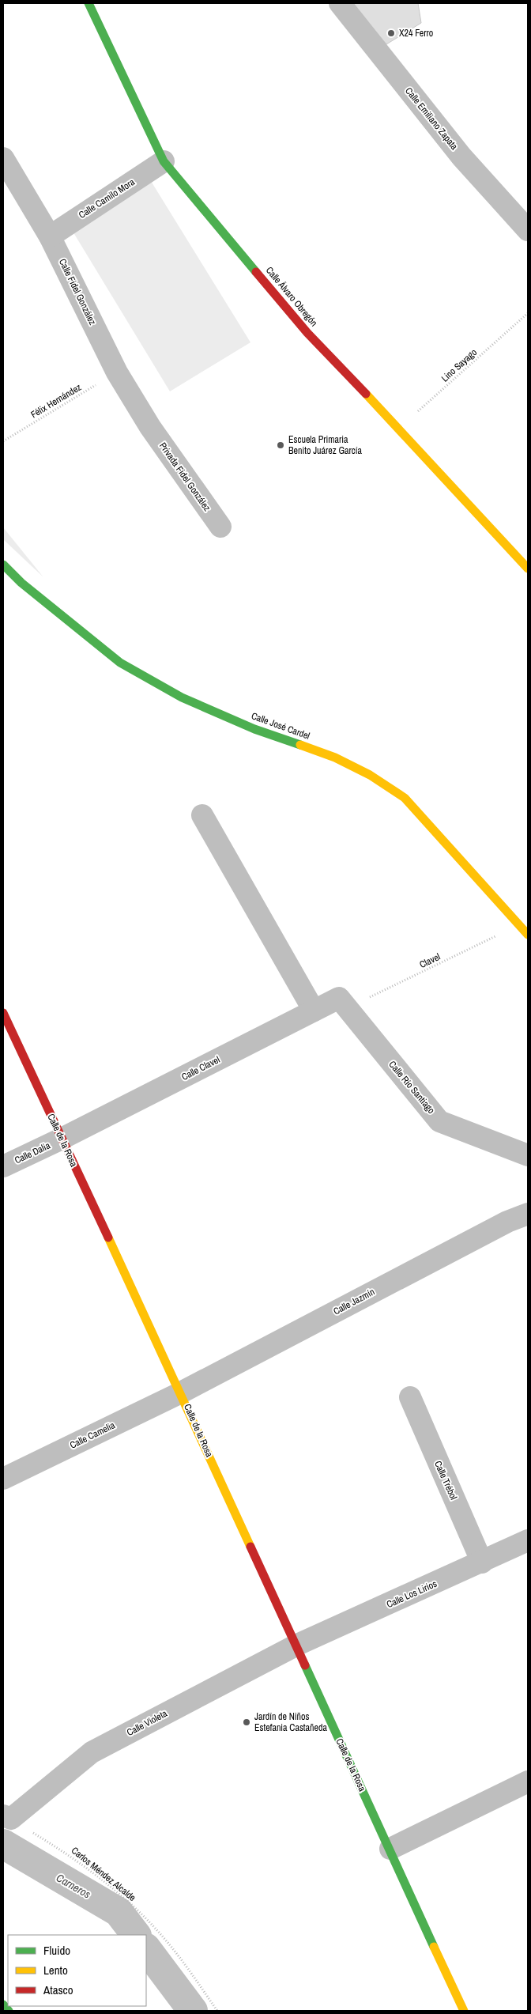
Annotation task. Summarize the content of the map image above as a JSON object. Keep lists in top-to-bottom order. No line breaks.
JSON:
{"streets":{"street":["Calle Emiliano Zapata","Calle Camilo Mora","Calle Fidel González","Calle Álvaro Obregón","Privada Fidel González","Calle José Cardel","Calle Clavel","Calle Río Santiago","Calle de la Rosa","Calle Dalia","Calle Jazmín","Calle Camelia","Calle Trébol","Calle Los Lirios","Calle Violeta"],"path":["Lino Sayago","Félix Hernández","Clavel","Carlos Méndez Alcalde"]},"crossings":[["Calle Camilo Mora","Calle Fidel González"],["Calle Camilo Mora","Calle Álvaro Obregón"],["Calle Fidel González","Félix Hernández"],["Calle Fidel González","Privada Fidel González"],["Calle Álvaro Obregón","Lino Sayago"],["Calle José Cardel","Clavel"],["Clavel","Calle Clavel"],["Clavel","Calle Río Santiago"],["Calle Clavel","Calle Río Santiago"],["Calle Clavel","Calle de la Rosa"],["Calle Clavel","Calle Dalia"],["Calle de la Rosa","Calle Dalia"],["Calle de la Rosa","Calle Jazmín"],["Calle de la Rosa","Calle Camelia"],["Calle de la Rosa","Calle Los Lirios"],["Calle de la Rosa","Calle Violeta"],["Calle Jazmín","Calle Camelia"],["Calle Trébol","Calle Los Lirios"],["Calle Los Lirios","Calle Violeta"],["Calle Violeta","Carlos Méndez Alcalde"]],"water":["Carneros"],"places":["X24 Ferro","Escuela Primaria Benito Juárez García","Jardín de Niños Estefania Castañeda"],"legend":["Fluido","Lento","Atasco"]}
